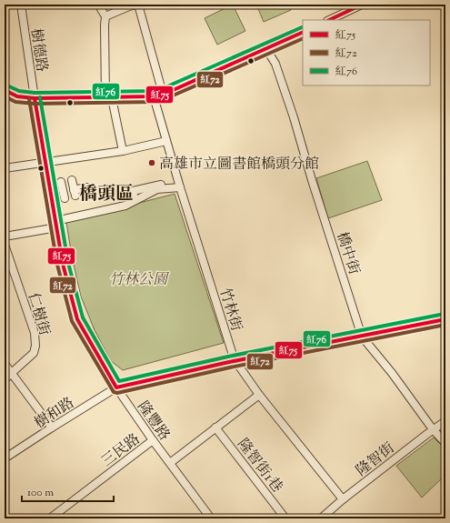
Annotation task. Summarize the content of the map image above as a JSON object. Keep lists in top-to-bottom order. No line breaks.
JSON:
{"streets":{"street":["樹德路","橋中街","竹林街","仁樹街","樹和路","隆豐路","三民路","隆智街","隆智街1巷"]},"crossings":[["樹德路","隆豐路"],["橋中街","樹和路"],["橋中街","隆智街"],["竹林街","樹和路"],["竹林街","隆智街"],["樹和路","隆豐路"],["隆豐路","三民路"]],"districts":["橋頭區"],"parks":["竹林公園"],"places":["高雄市立圖書館橋頭分館"],"lines":["transit line 紅75","transit line 紅76","transit line 紅72"],"legend":["紅75","紅72","紅76"],"scale_bar":"100 m"}
